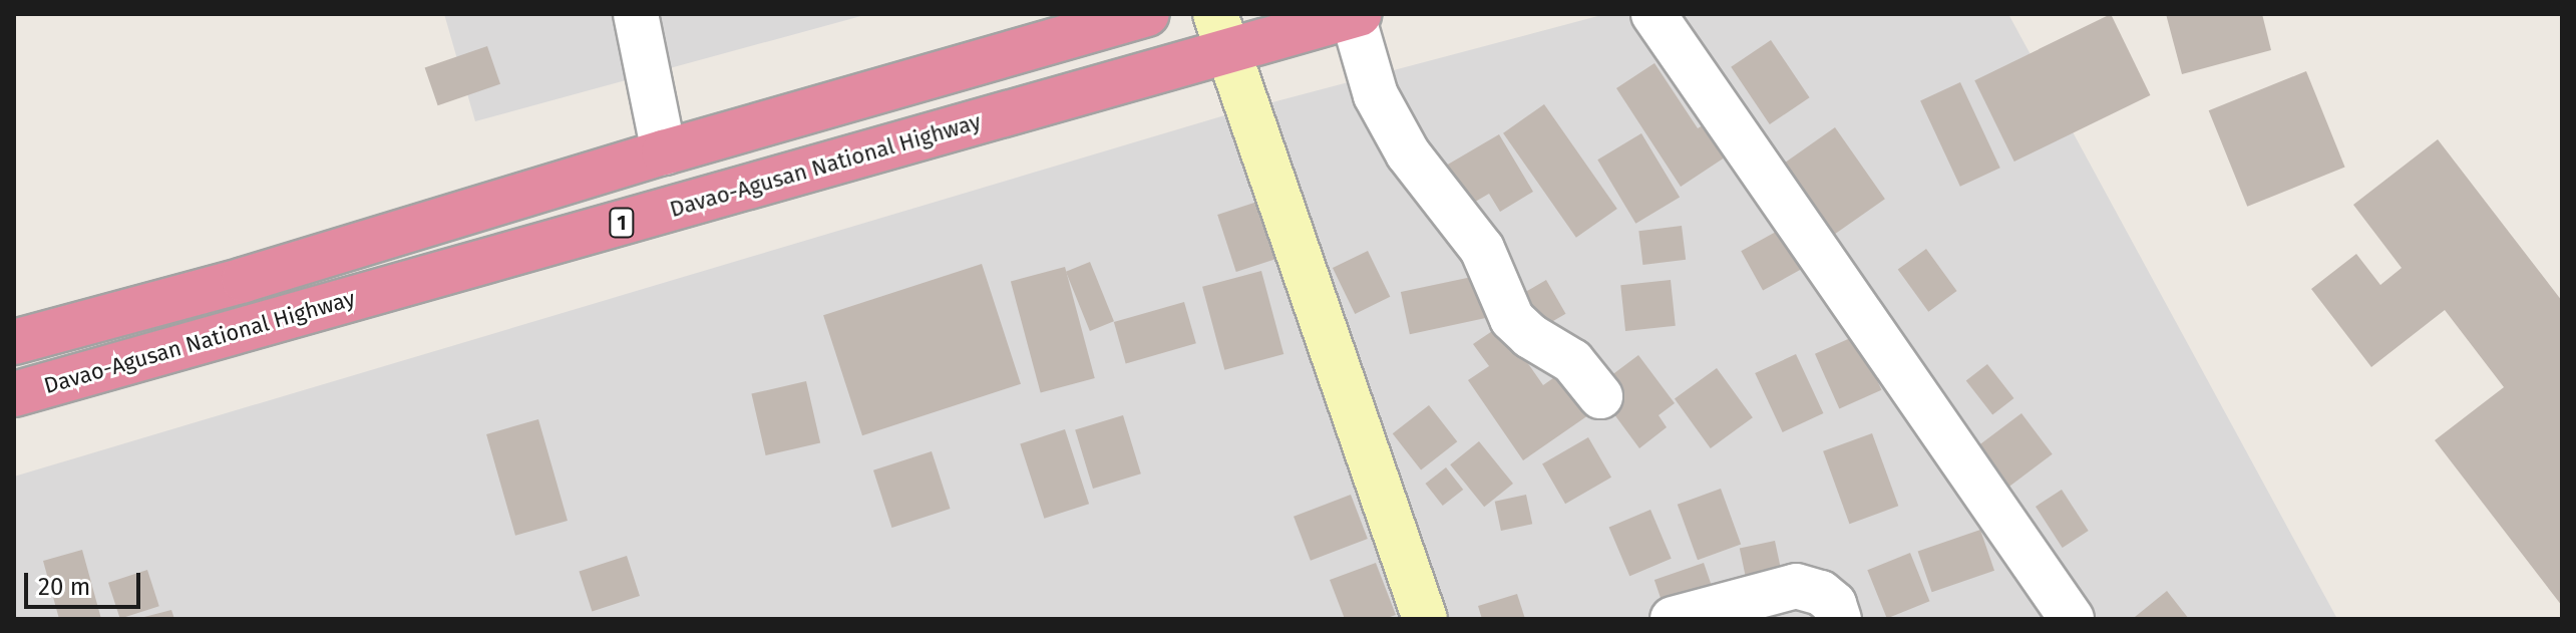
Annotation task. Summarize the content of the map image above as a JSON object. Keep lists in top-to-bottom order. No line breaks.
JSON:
{"streets":{"highway":["Davao-Agusan National Highway","1"]},"scale_bar":"20 m"}
